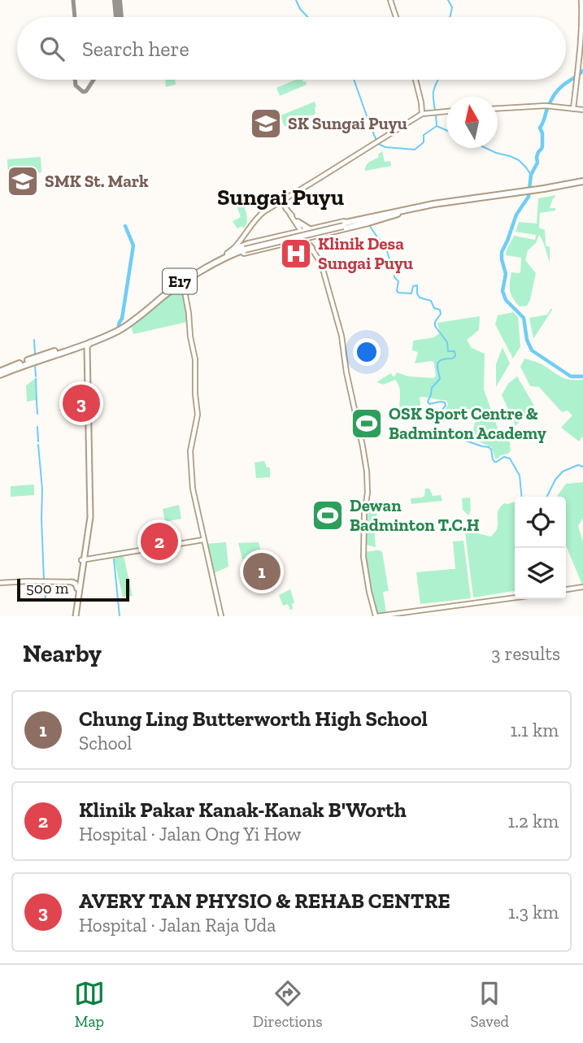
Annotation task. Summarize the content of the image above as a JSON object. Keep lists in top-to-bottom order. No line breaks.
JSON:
{"streets":{"highway":["E17"]},"districts":["Sungai Puyu"],"places":{"school or university":["SK Sungai Puyu","SMK St. Mark"],"hospital":["Klinik Desa Sungai Puyu"],"sports":["OSK Sport Centre & Badminton Academy","Dewan Badminton T.C.H"]},"scale_bar":"500 m","north":"top","page":{"search":"Search here","pins":["3","2","1"],"scale":"500 m","heading":["Nearby","3 results"],"list":[{"mark":"1","name":"Chung Ling Butterworth High School","note":"School","value":"1.1 km"},{"mark":"2","name":"Klinik Pakar Kanak-Kanak B'Worth","note":"Hospital · Jalan Ong Yi How","value":"1.2 km"},{"mark":"3","name":"AVERY TAN PHYSIO & REHAB CENTRE","note":"Hospital · Jalan Raja Uda","value":"1.3 km"}],"nav":["Map","Directions","Saved"]}}
